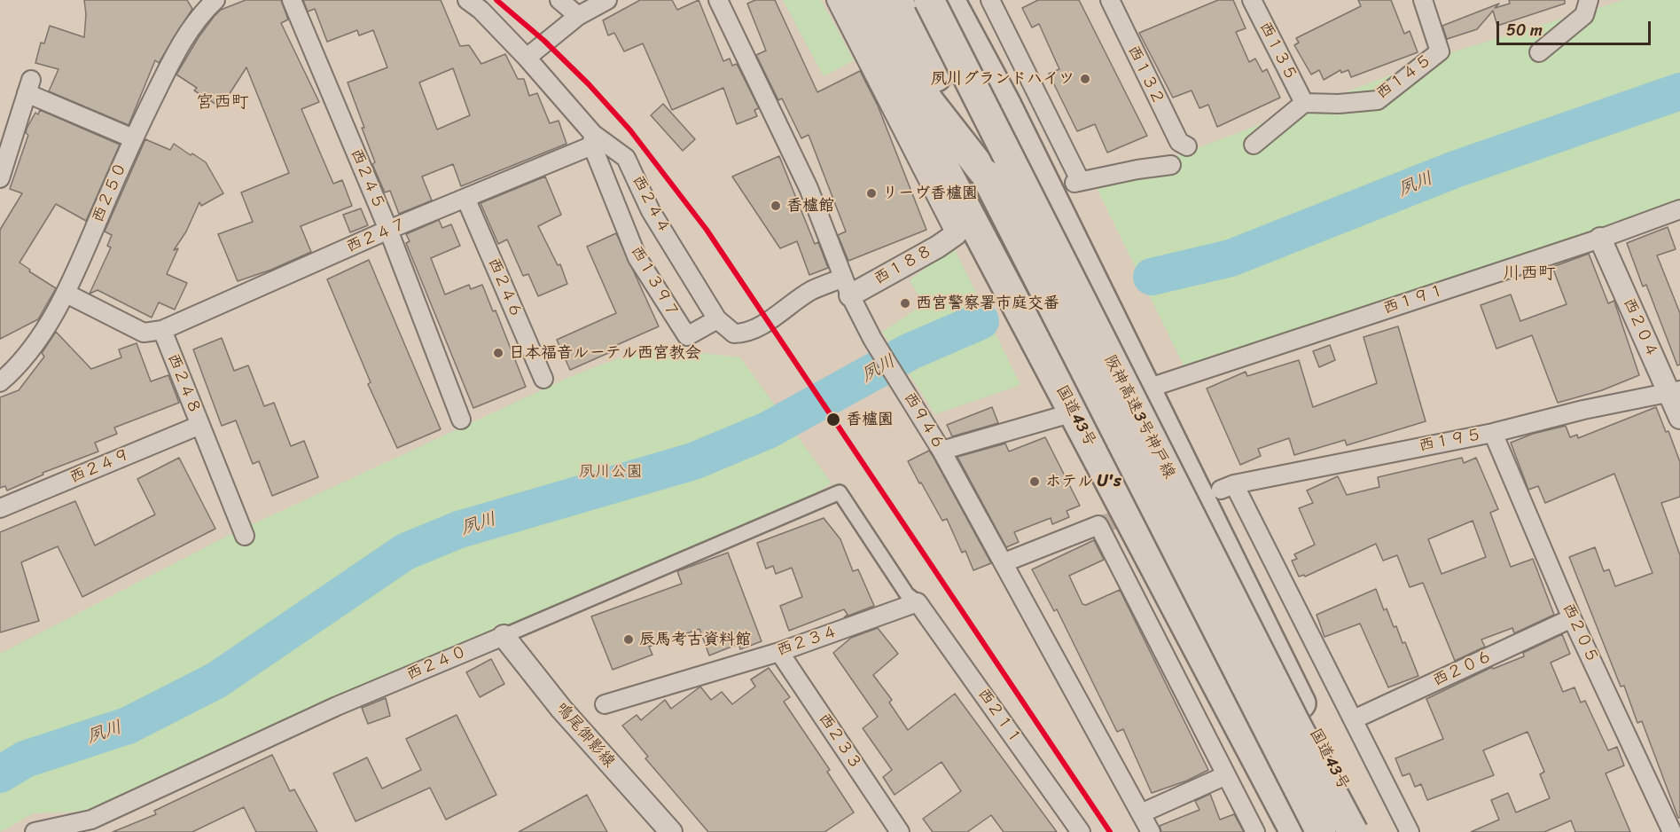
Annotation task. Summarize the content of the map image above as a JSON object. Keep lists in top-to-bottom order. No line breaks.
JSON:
{"streets":{"highway":["国道43号","阪神高速3号神戸線"],"street":["西１３５","西１３２","西１４５","西２４５","西２５０","西２４４","西２４７","西１８８","西１３９７","西２４６","西１９１","西２０４","西２４８","西９４６","西１９５","西２４９","西２０５","西２３４","西２４０","西２０６","西２１１","鳴尾御影線","西２３３"]},"crossings":[["西１３５","西１４５"],["西２４５","西２４７"],["西２４４","西２４７"],["西２４４","西１８８"],["西２４４","西１３９７"],["西２４４","西９４６"],["西２４７","西１３９７"],["西２４７","西２４６"],["西２４７","西２４８"],["西１８８","西９４６"],["西１９１","西２０４"],["西１９１","国道43号"],["西２０４","西１９５"],["西２４８","西２４９"],["西１９５","西２０５"],["西１９５","西２０６"],["西２０５","西２０６"],["西２３４","西２１１"],["西２３４","西２３３"],["西２４０","西２１１"],["西２４０","鳴尾御影線"]],"districts":["宮西町","川西町"],"water":["夙川"],"parks":["夙川公園"],"places":["夙川グランドハイツ","リーヴ香櫨園","香櫨館","西宮警察署市庭交番","日本福音ルーテル西宮教会","香櫨園","ホテル U's","辰馬考古資料館"],"scale_bar":"50 m"}
